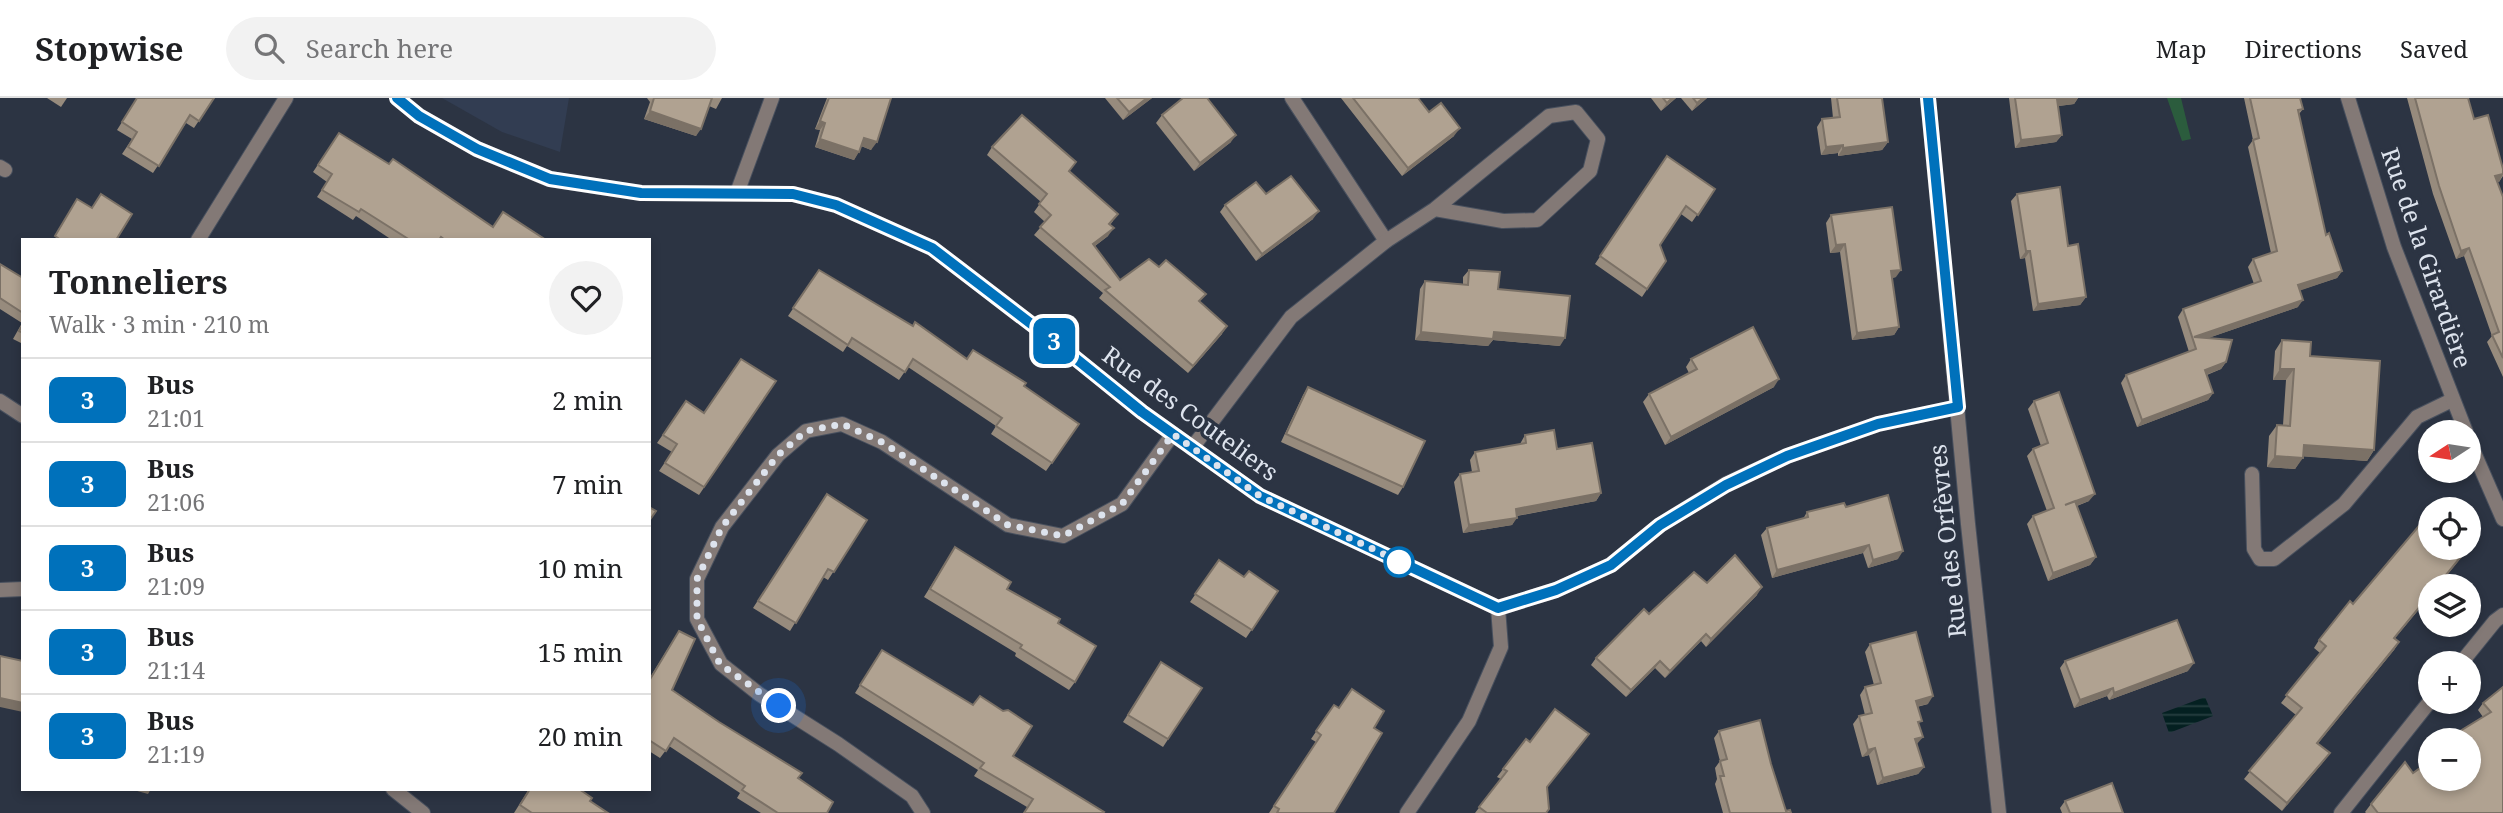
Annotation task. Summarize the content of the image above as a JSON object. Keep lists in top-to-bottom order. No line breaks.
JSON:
{"streets":{"street":["Rue de la Girardière","Rue des Couteliers","Rue des Orfèvres"]},"lines":["bus line 3"],"north":"left","page":{"header":"Stopwise","search":"Search here","nav":["Map","Directions","Saved"],"on_map":"3","heading":["Tonneliers","Walk · 3 min · 210 m"],"list":[{"mark":"3","name":"Bus","note":"21:01","value":"2 min"},{"mark":"3","name":"Bus","note":"21:06","value":"7 min"},{"mark":"3","name":"Bus","note":"21:09","value":"10 min"},{"mark":"3","name":"Bus","note":"21:14","value":"15 min"},{"mark":"3","name":"Bus","note":"21:19","value":"20 min"}],"map_buttons":["+","−"]}}
